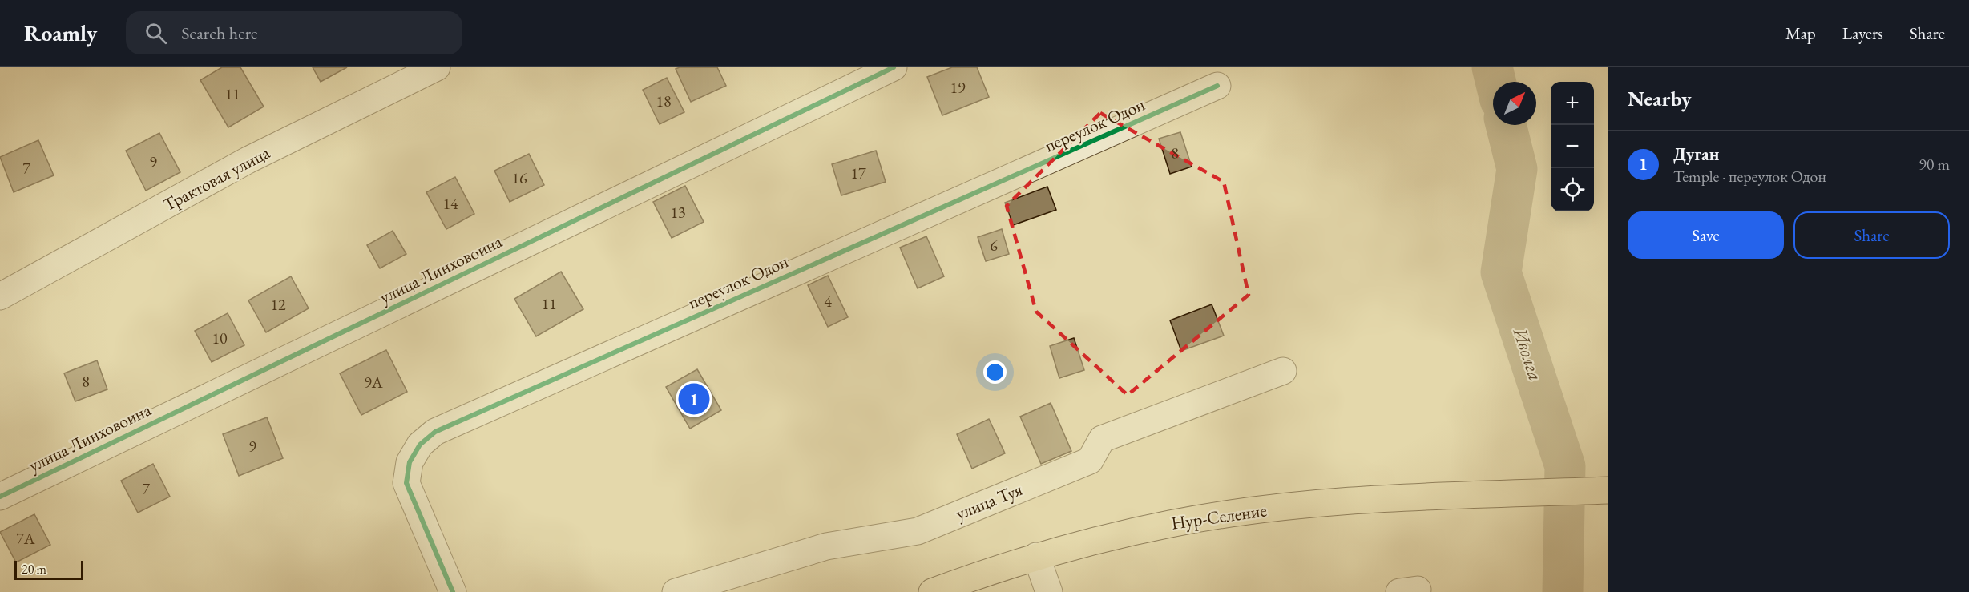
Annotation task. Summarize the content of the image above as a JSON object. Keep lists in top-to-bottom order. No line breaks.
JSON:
{"streets":{"highway":["Нур-Селение"],"street":["переулок Одон","Трактовая улица","улица Линховоина","улица Туя"]},"water":["Иволга"],"house_numbers":["19","11","18","8","9","7","17","16","14","13","6","4","11","12","10","8","9А","9","7","7А"],"scale_bar":"20 m","north":"top right","page":{"header":"Roamly","search":"Search here","nav":["Map","Layers","Share"],"heading":"Nearby","map_buttons":["+","−"],"list":[{"mark":"1","name":"Дуган","note":"Temple · переулок Одон","value":"90 m"}],"buttons":["Save","Share"],"pins":"1","scale":"20 m"}}
